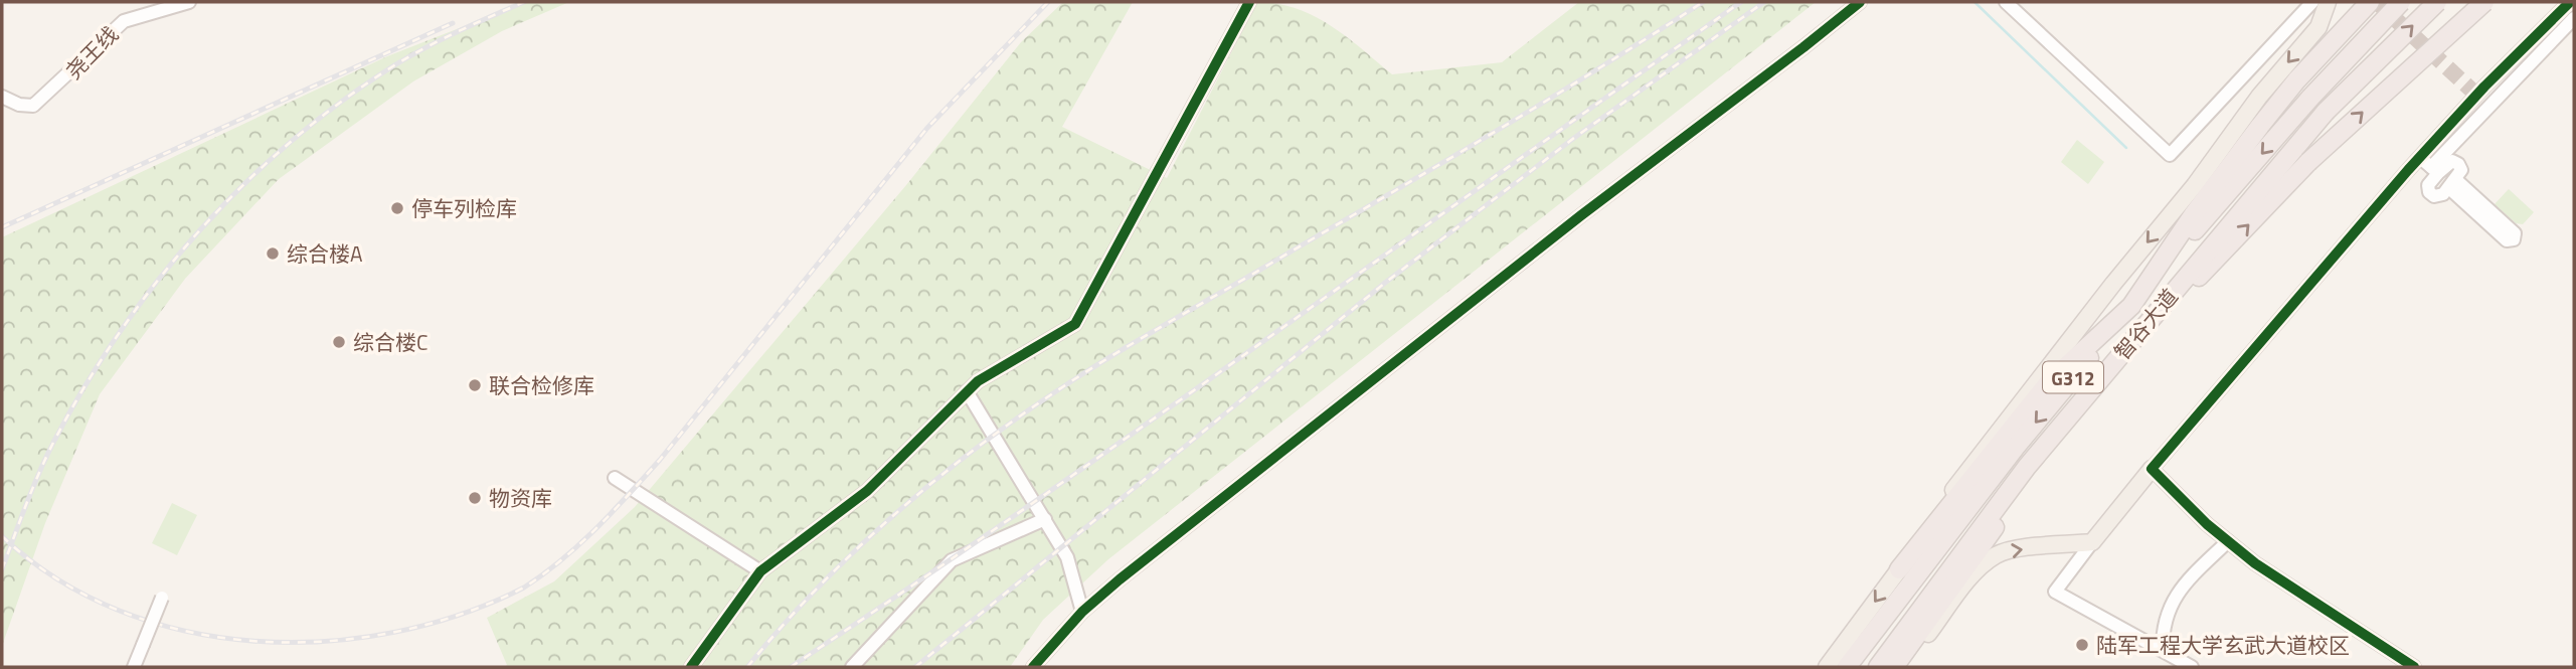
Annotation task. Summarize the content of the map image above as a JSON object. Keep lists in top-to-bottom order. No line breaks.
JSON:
{"streets":{"highway":["智谷大道","G312"],"street":["尧王线"]},"places":["停车列检库","综合楼A","综合楼C","联合检修库","物资库","陆军工程大学玄武大道校区"]}
